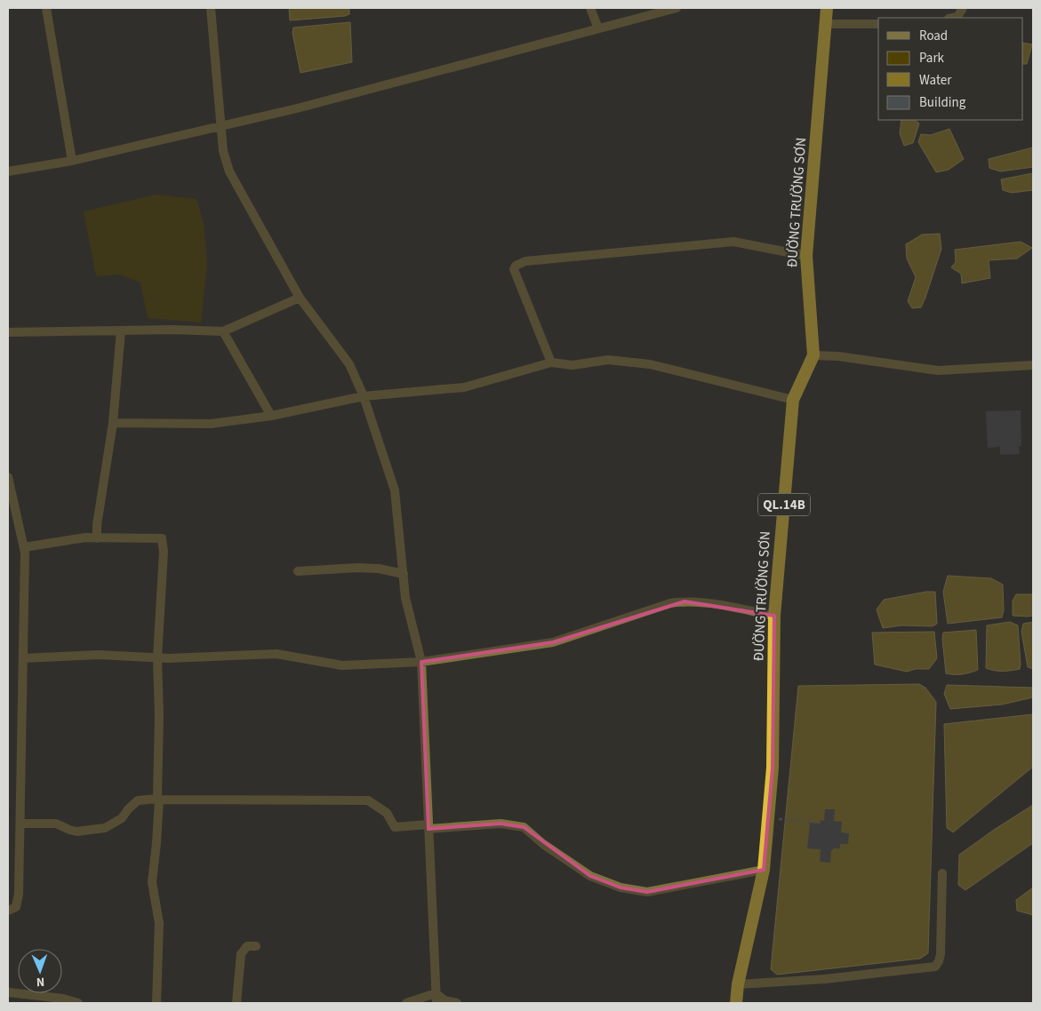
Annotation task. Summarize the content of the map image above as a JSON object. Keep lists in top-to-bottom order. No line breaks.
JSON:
{"streets":{"highway":["ĐƯỜNG TRƯỜNG SƠN","QL.14B"]},"legend":["Road","Park","Water","Building"],"north":"bottom"}
